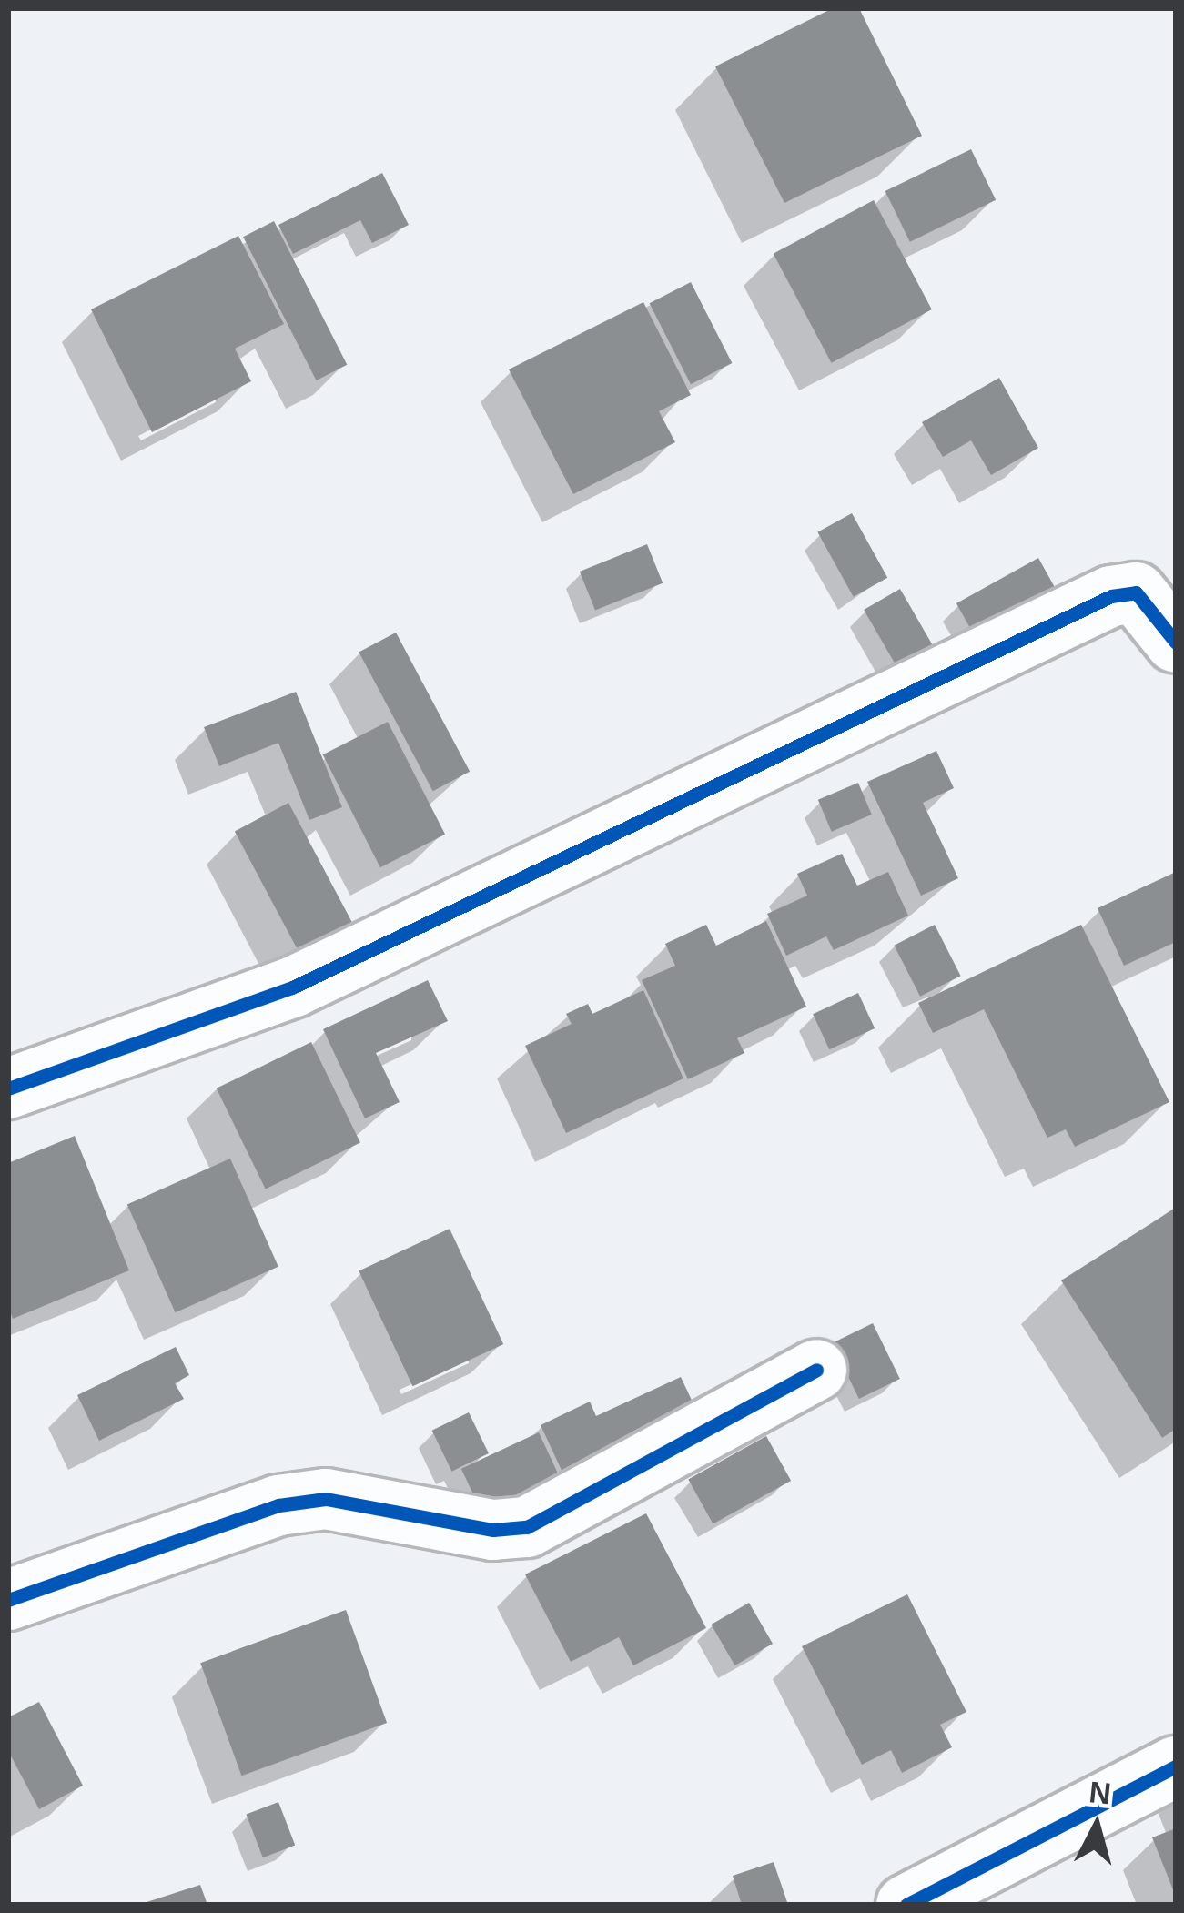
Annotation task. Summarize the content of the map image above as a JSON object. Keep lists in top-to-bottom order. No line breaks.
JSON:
{"north":"top"}
